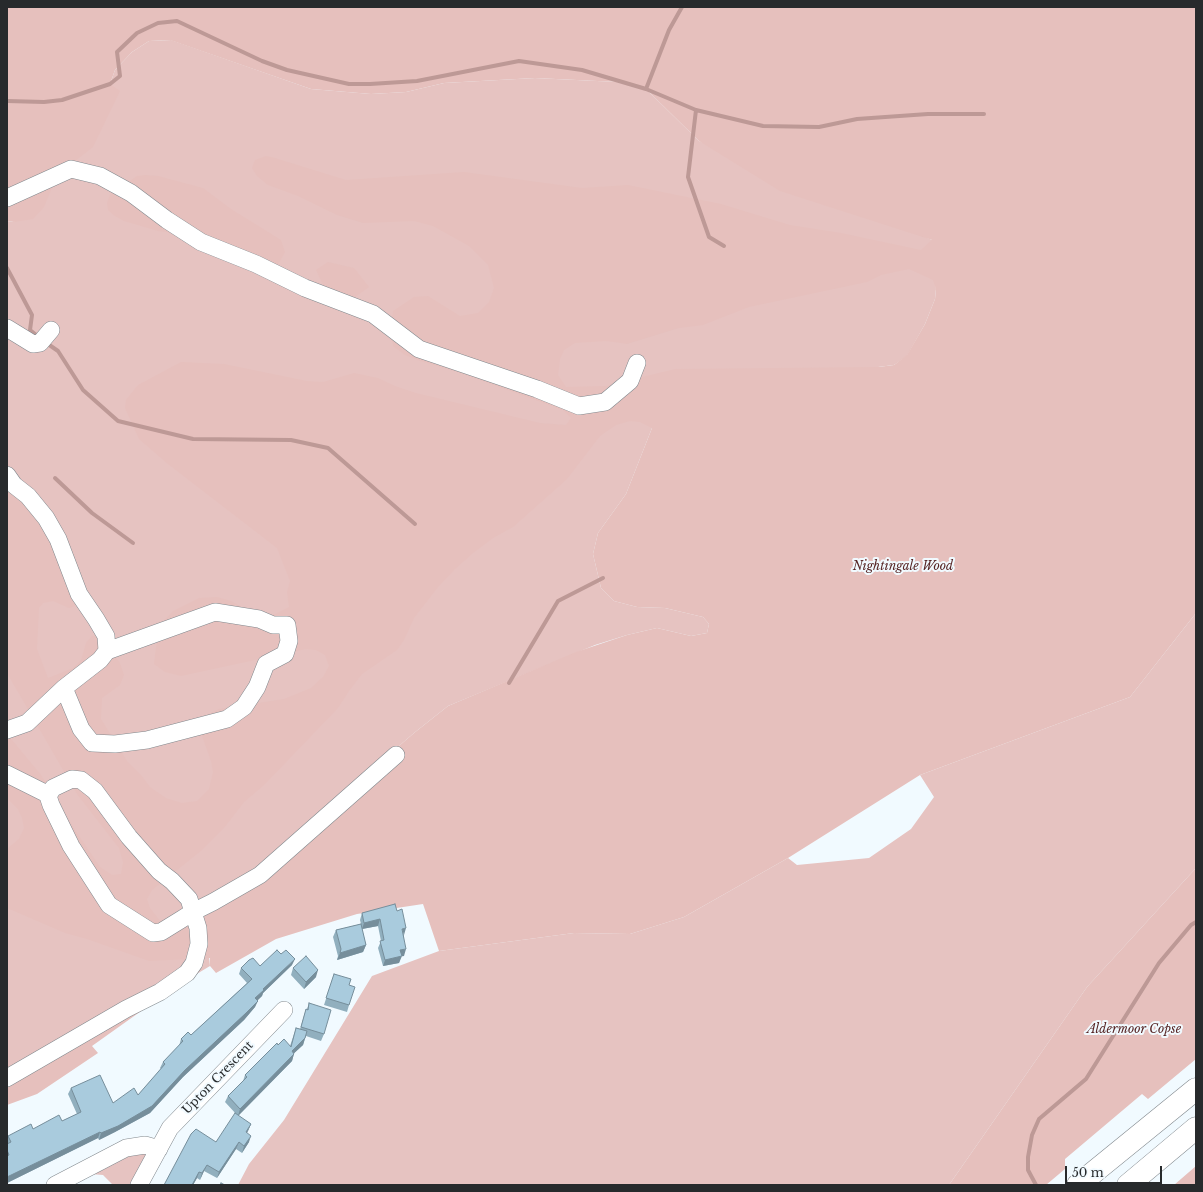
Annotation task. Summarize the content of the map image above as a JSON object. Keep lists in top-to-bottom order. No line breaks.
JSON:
{"streets":{"street":["Upton Crescent"]},"parks":["Nightingale Wood","Aldermoor Copse"],"scale_bar":"50 m"}
